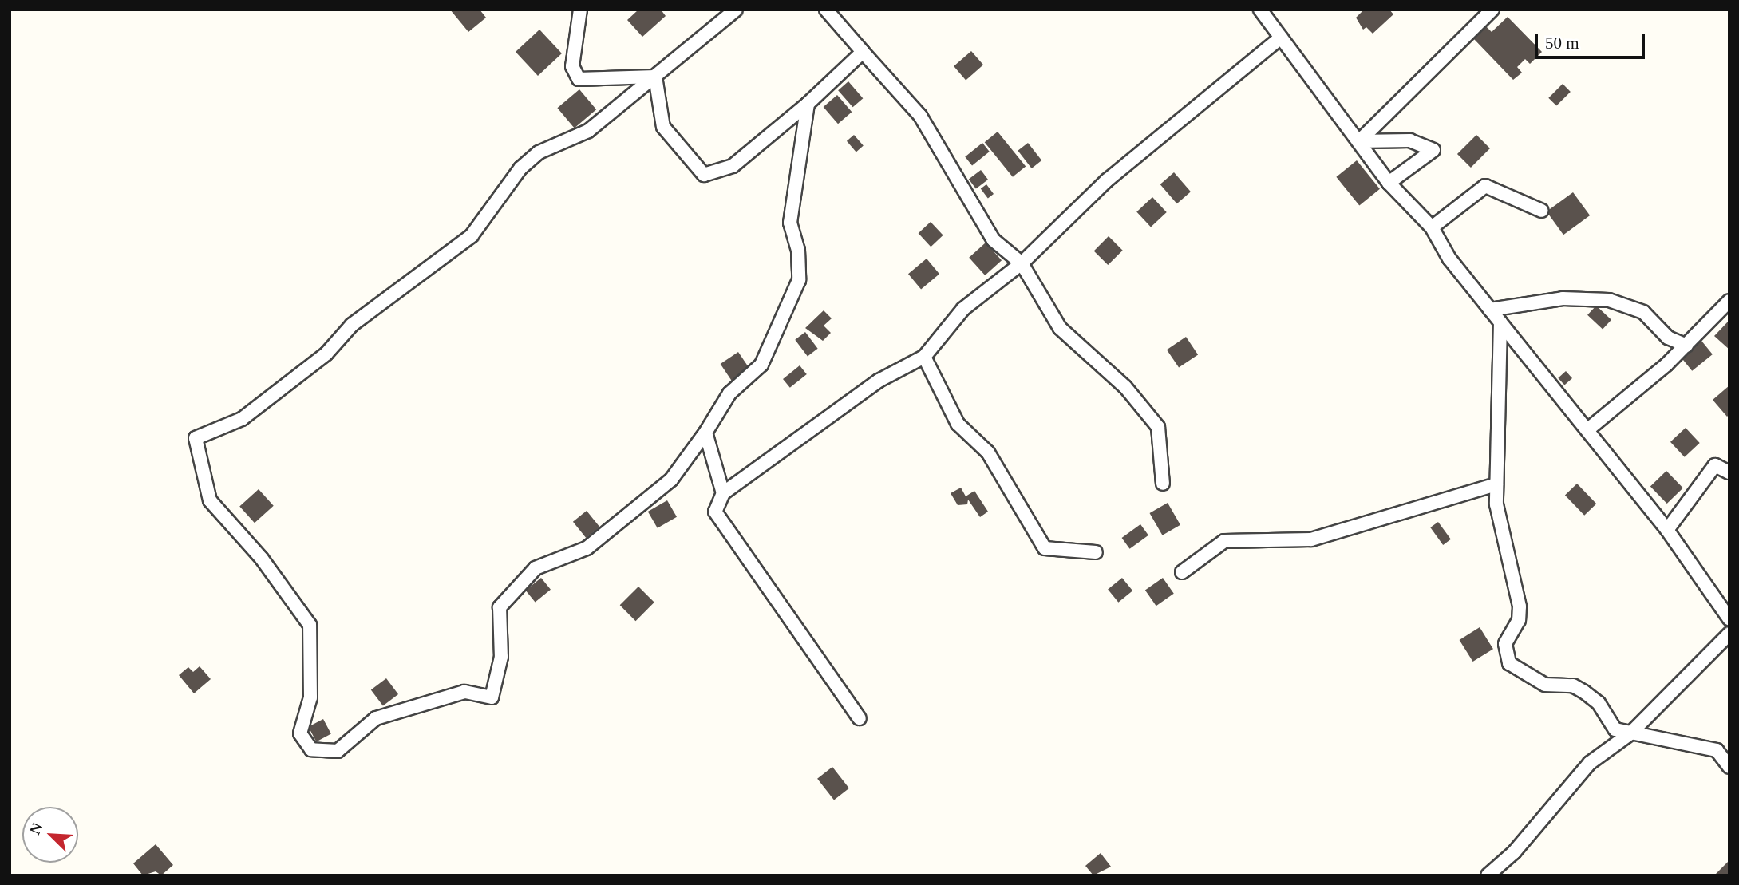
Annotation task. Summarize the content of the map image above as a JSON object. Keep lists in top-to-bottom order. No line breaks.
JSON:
{"scale_bar":"50 m","north":"top left"}
